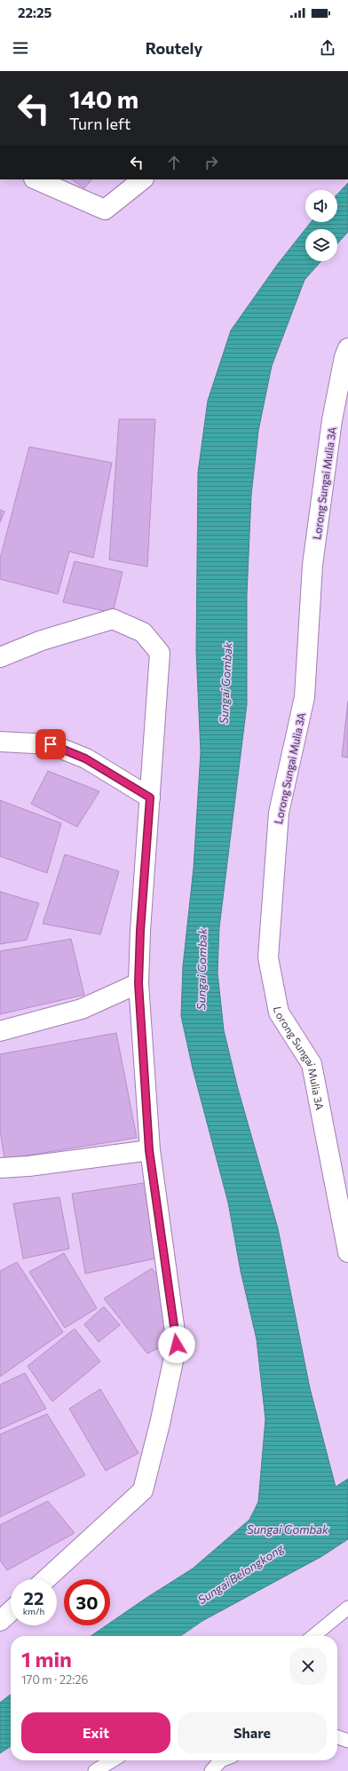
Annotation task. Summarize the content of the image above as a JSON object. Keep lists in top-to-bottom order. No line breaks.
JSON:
{"streets":{"street":["Lorong Sungai Mulia 3A"]},"water":["Sungai Gombak","Sungai Belongkong"],"page":{"status":"22:25","header":"Routely","turn":["140 m","Turn left"],"speed":"22 km/h","limit":"30","heading":["1 min","170 m · 22:26"],"buttons":["Exit","Share"]}}
